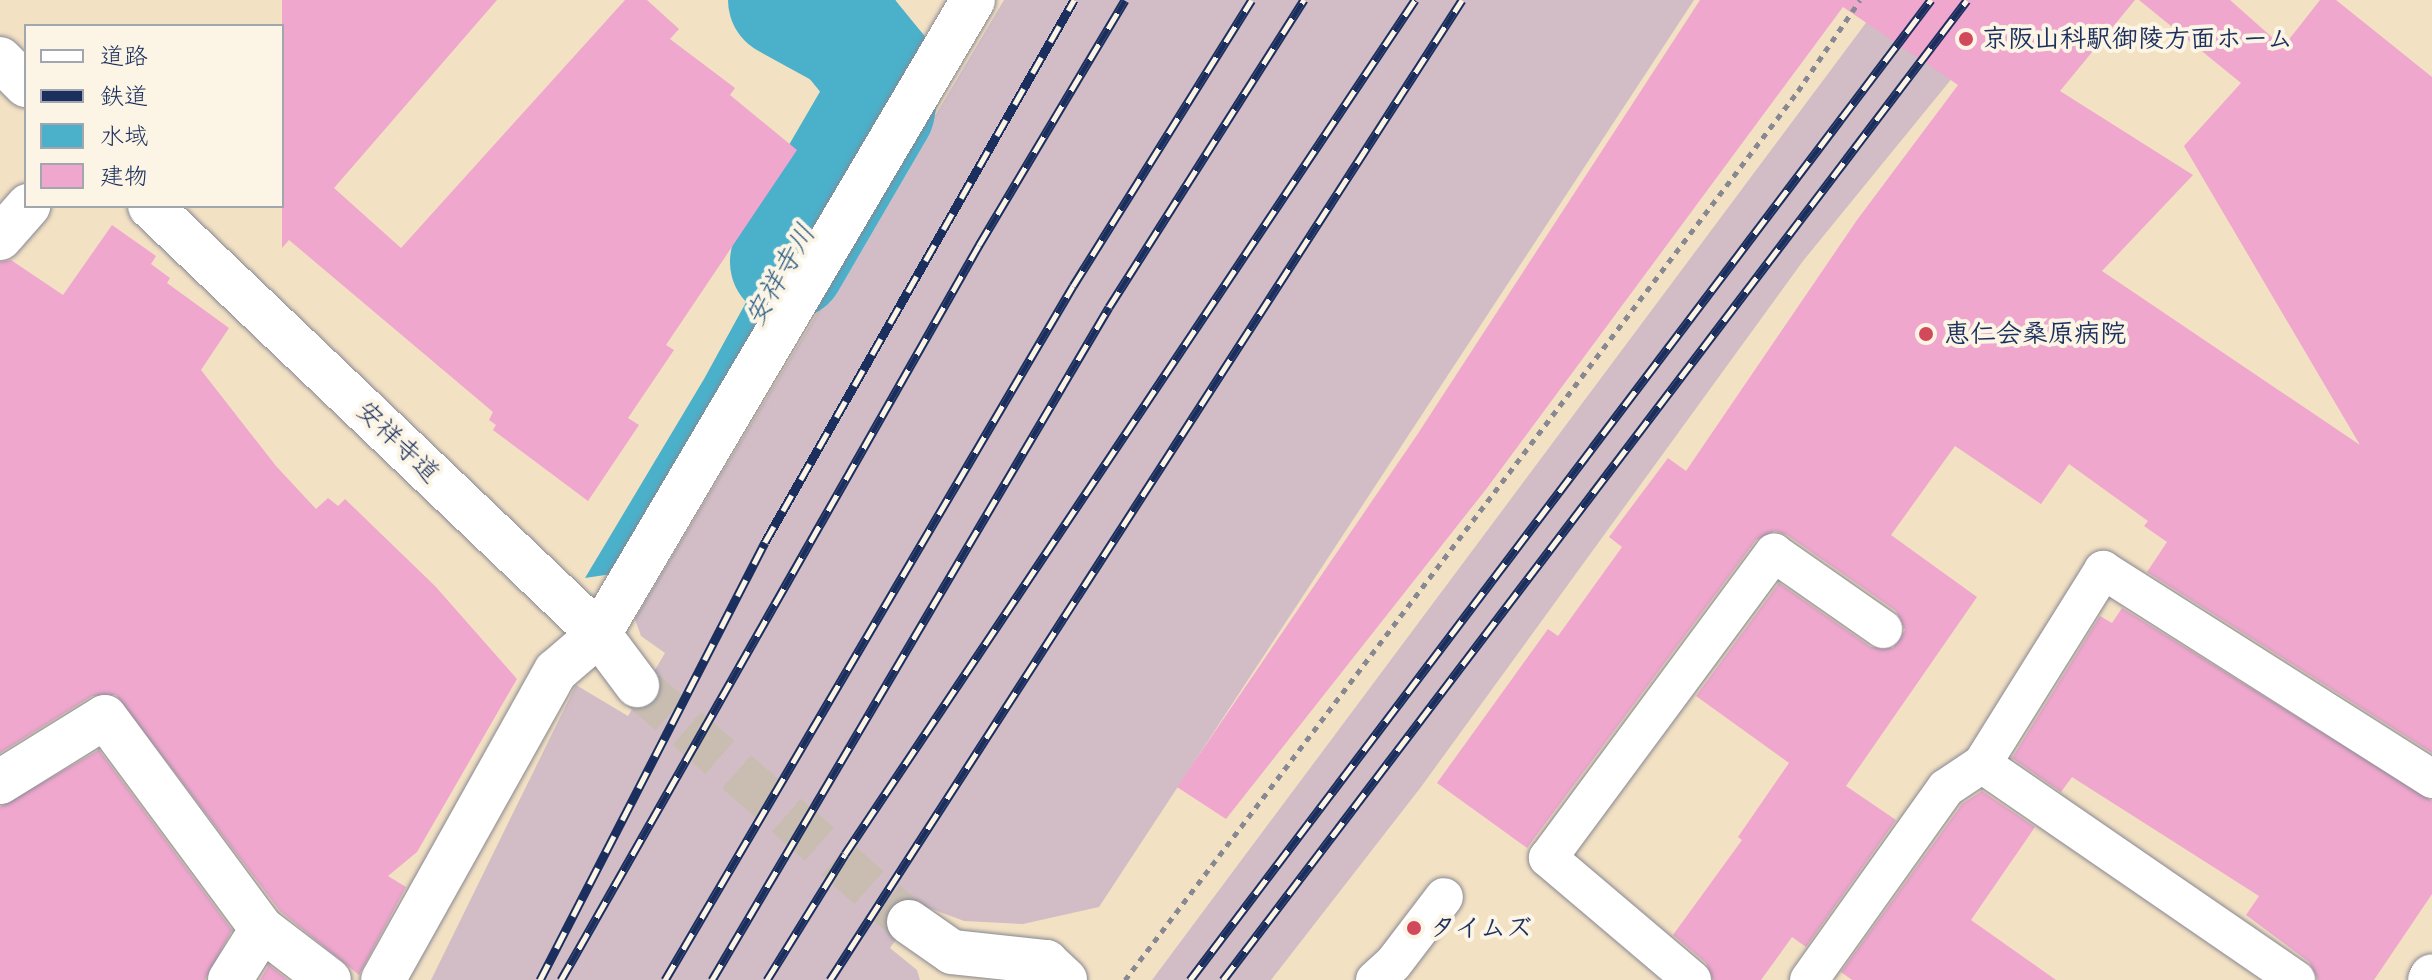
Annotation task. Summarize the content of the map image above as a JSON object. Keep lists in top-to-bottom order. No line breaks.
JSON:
{"streets":{"street":["安祥寺道"]},"water":["安祥寺川"],"places":["京阪山科駅御陵方面ホーム","恵仁会桑原病院","タイムズ"],"legend":["道路","鉄道","水域","建物"]}
